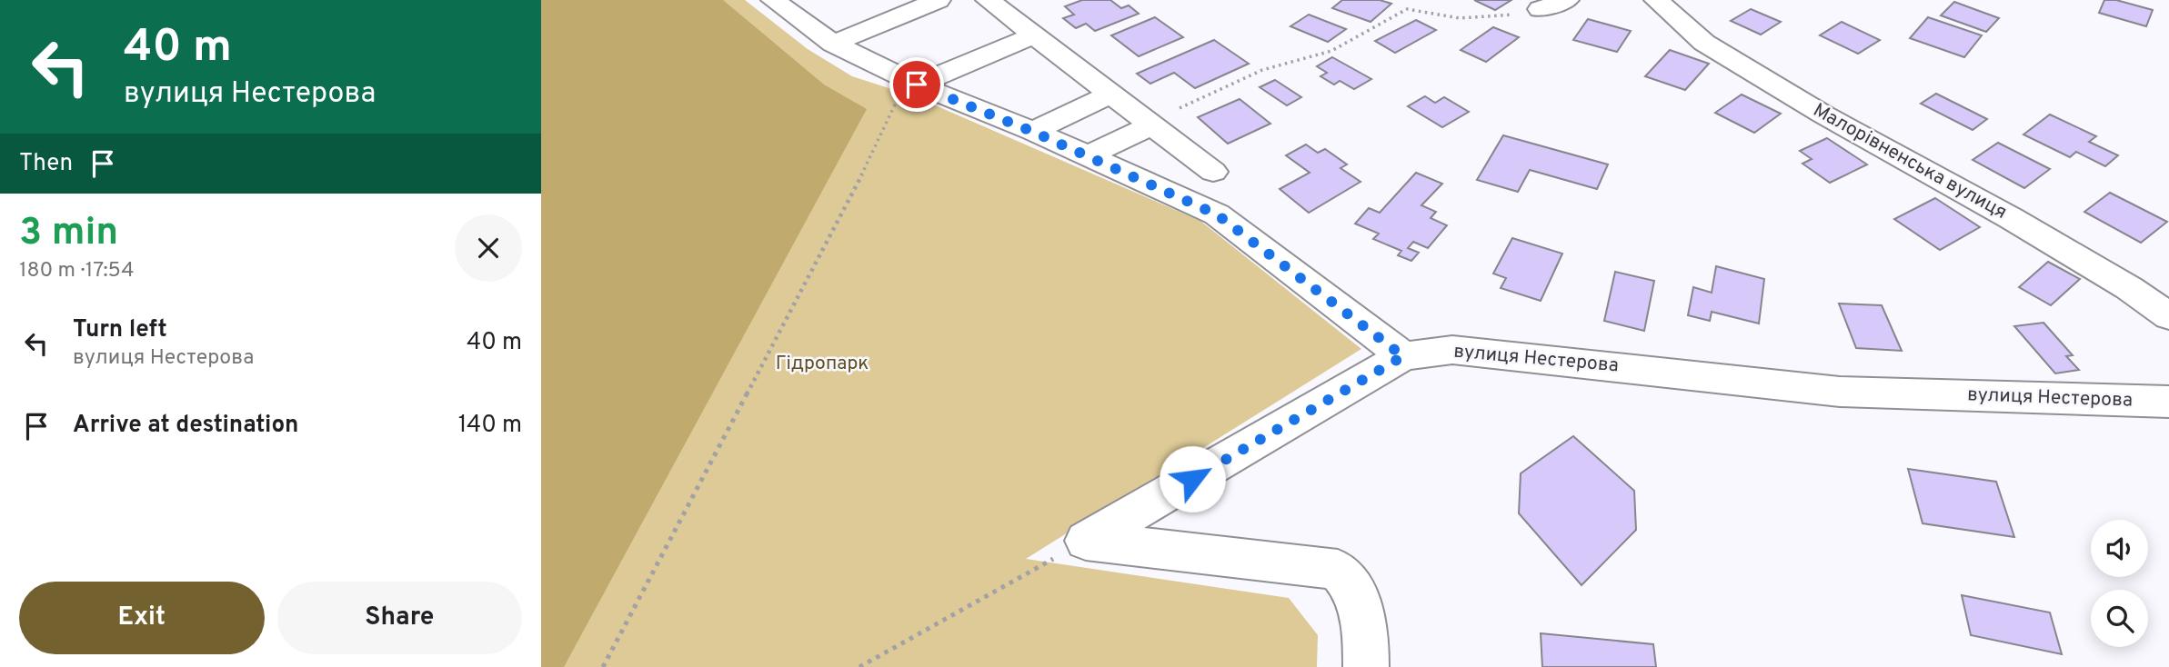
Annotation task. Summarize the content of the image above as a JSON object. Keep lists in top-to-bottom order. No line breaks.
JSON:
{"streets":{"street":["Малорівненська вулиця","вулиця Нестерова"]},"parks":["Гідропарк"],"page":{"turn":["40 m","вулиця Нестерова"],"then":"Then","heading":["3 min","180 m · 17:54"],"list":[{"name":"Turn left","note":"вулиця Нестерова","value":"40 m"},{"name":"Arrive at destination","value":"140 m"}],"buttons":["Exit","Share"]}}
